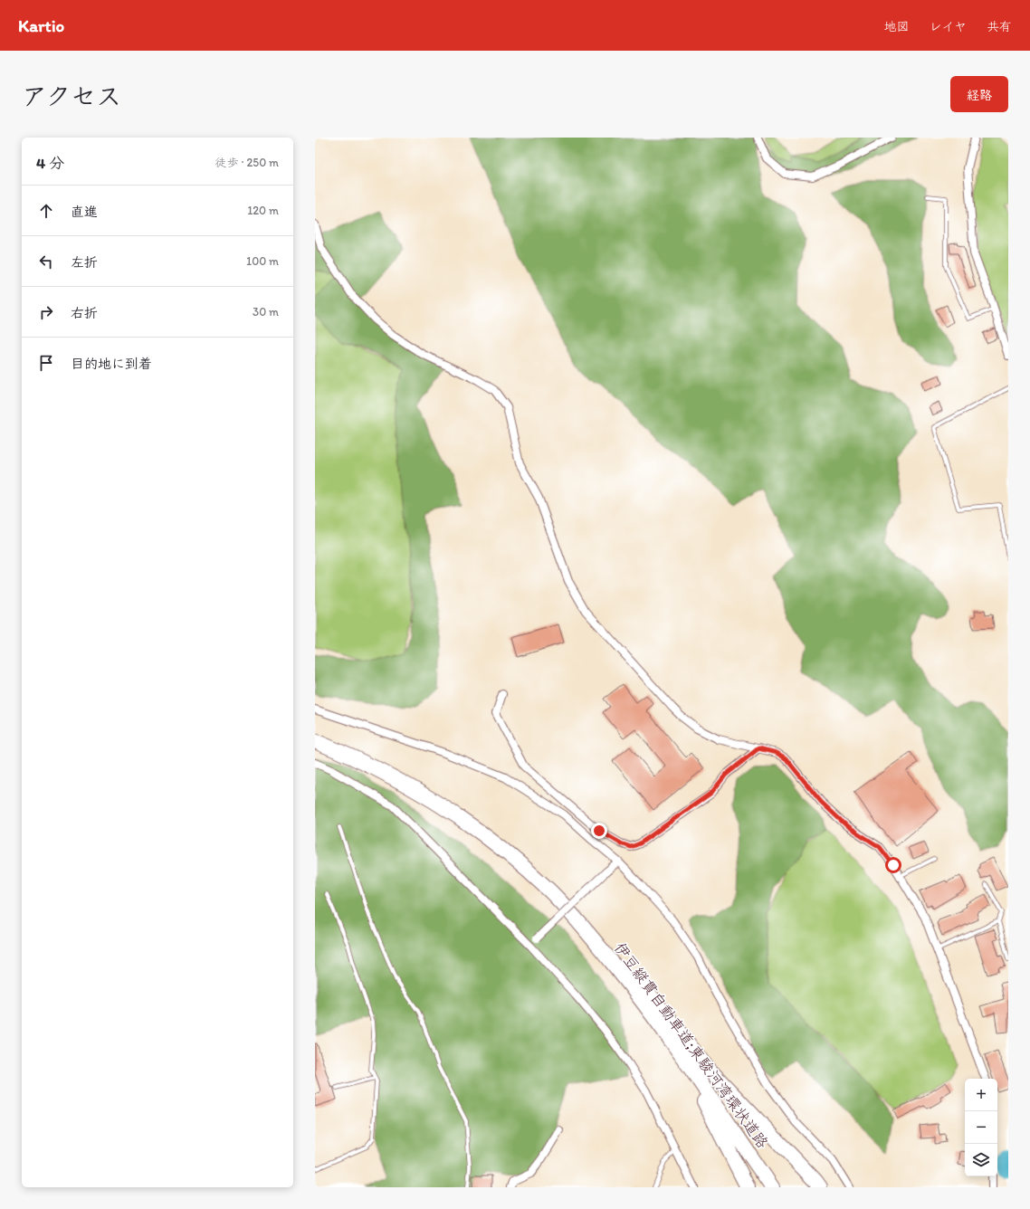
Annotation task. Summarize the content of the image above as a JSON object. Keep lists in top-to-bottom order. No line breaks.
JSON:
{"streets":{"highway":["伊豆縦貫自動車道;東駿河湾環状道路"]},"page":{"header":"Kartio","nav":["地図","レイヤ","共有"],"title":"アクセス","buttons":"経路","heading":["4 分","徒歩 · 250 m"],"list":[["直進","120 m"],["左折","100 m"],["右折","30 m"],"目的地に到着"],"map_buttons":["+","−"]}}
